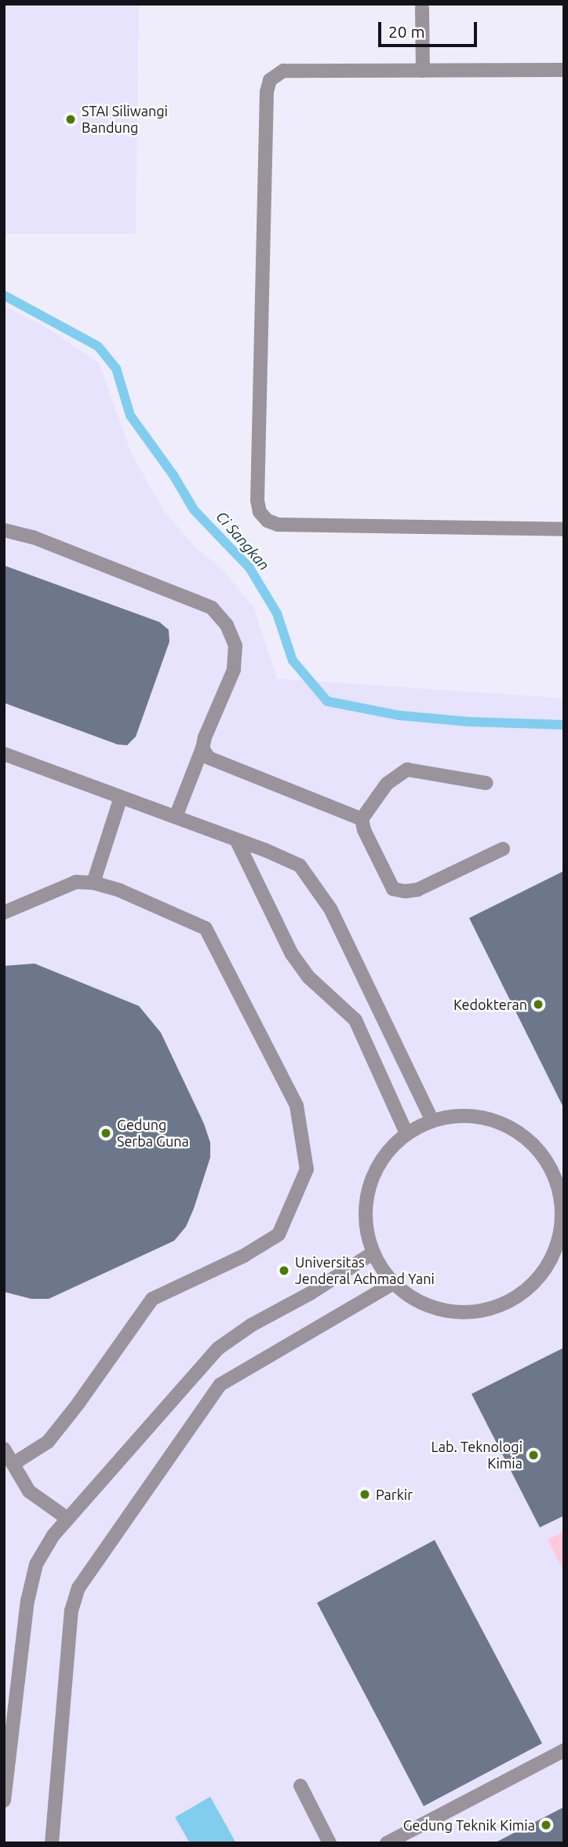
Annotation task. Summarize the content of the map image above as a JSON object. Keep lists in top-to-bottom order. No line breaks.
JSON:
{"water":["Ci Sangkan"],"places":["STAI Siliwangi Bandung","Kedokteran","Gedung Serba Guna","Universitas Jenderal Achmad Yani","Lab. Teknologi Kimia","Parkir","Gedung Teknik Kimia"],"scale_bar":"20 m"}
